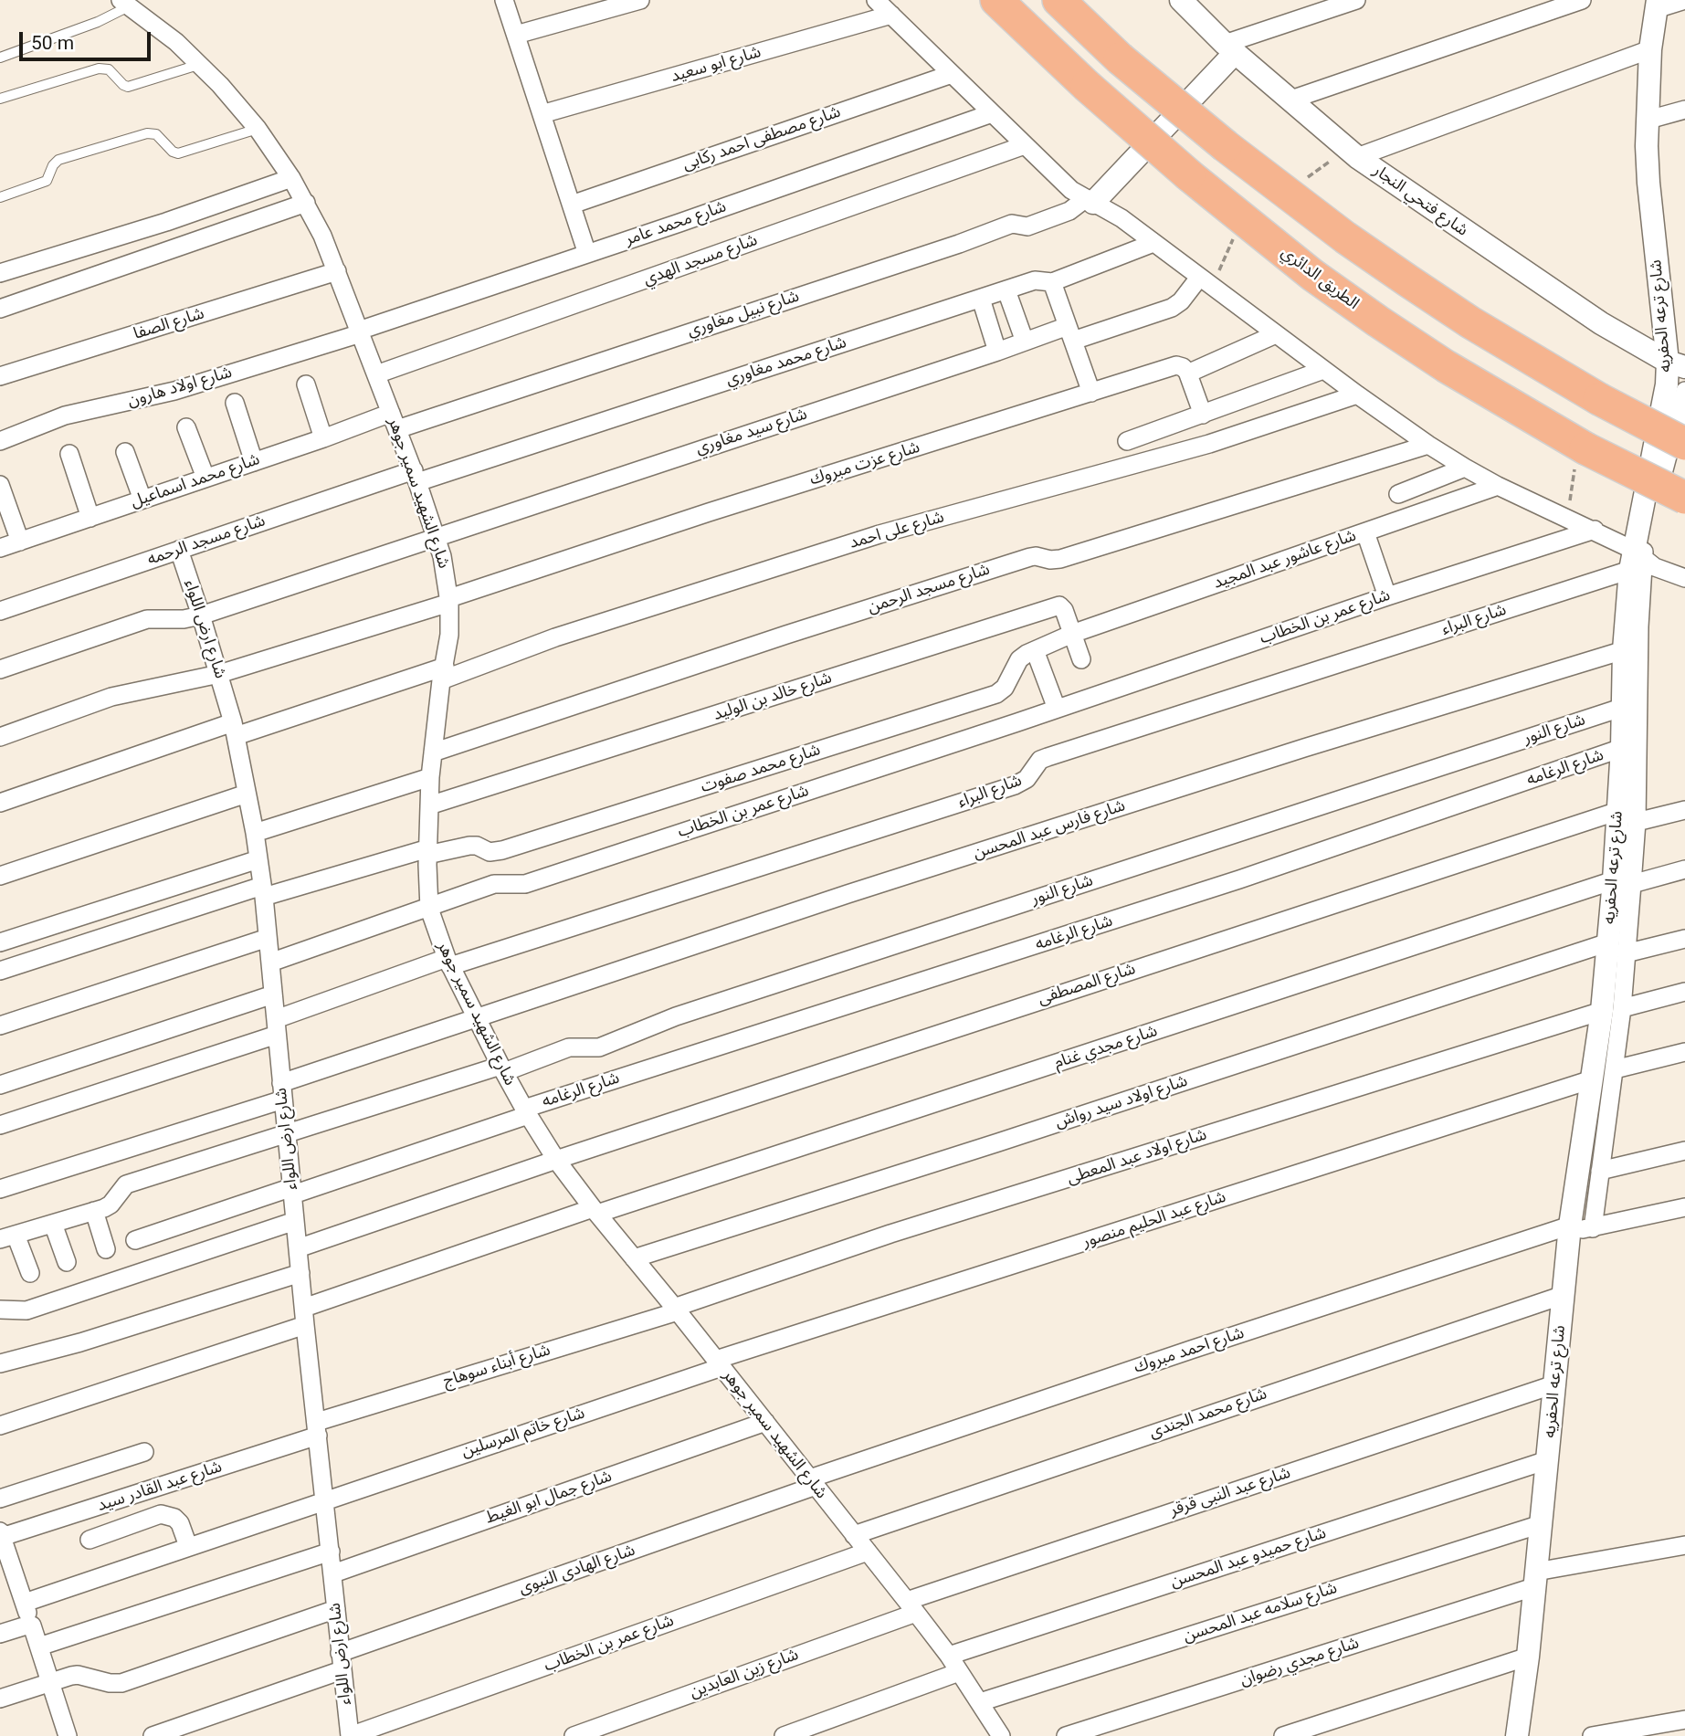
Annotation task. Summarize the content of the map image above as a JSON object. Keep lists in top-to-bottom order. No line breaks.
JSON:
{"streets":{"highway":["الطريق الدائري"],"street":["شارع ابو سعيد","شارع مصطفى احمد ركابى","شارع فتحي النجار","شارع محمد عامر","شارع مسجد الهدي","شارع نبيل مغاوري","شارع ترعه الحفريه","شارع الصفا","شارع محمد مغاوري","شارع اولاد هارون","شارع سيد مغاوري","شارع عزت مبروك","شارع محمد اسماعيل","شارع الشهيد سمير جوهر","شارع على احمد","شارع مسجد الرحمه","شارع عاشور عبد المجيد","شارع مسجد الرحمن","شارع عمر بن الخطاب","شارع البراء","شارع ارض اللواء","شارع خالد بن الوليد","شارع النور","شارع الرغامه","شارع محمد صفوت","شارع فارس عبد المحسن","شارع المصطفى","شارع مجدي غنام","شارع اولاد سيد رواش","شارع اولاد عبد المعطى","شارع عبد الحليم منصور","شارع احمد مبروك","شارع أبناء سوهاج","شارع محمد الجندى","شارع خاتم المرسلين","شارع عبد القادر سيد","شارع عبد النبى قرقر","شارع جمال ابو الغيط","شارع حميدو عبد المحسن","شارع الهادى النبوى","شارع سلامه عبد المحسن","شارع مجدي رضوان","شارع زين العابدين"]},"crossings":[["شارع فتحي النجار","شارع ترعه الحفريه"],["شارع محمد عامر","شارع اولاد هارون"],["شارع محمد عامر","شارع الشهيد سمير جوهر"],["شارع مسجد الهدي","شارع الشهيد سمير جوهر"],["شارع نبيل مغاوري","شارع محمد اسماعيل"],["شارع نبيل مغاوري","شارع الشهيد سمير جوهر"],["شارع ترعه الحفريه","شارع البراء"],["شارع ترعه الحفريه","شارع النور"],["شارع ترعه الحفريه","شارع الرغامه"],["شارع ترعه الحفريه","شارع فارس عبد المحسن"],["شارع ترعه الحفريه","شارع المصطفى"],["شارع ترعه الحفريه","شارع مجدي غنام"],["شارع ترعه الحفريه","شارع اولاد سيد رواش"],["شارع ترعه الحفريه","شارع اولاد عبد المعطى"],["شارع ترعه الحفريه","شارع عبد الحليم منصور"],["شارع ترعه الحفريه","شارع احمد مبروك"],["شارع ترعه الحفريه","شارع محمد الجندى"],["شارع ترعه الحفريه","شارع عبد النبى قرقر"],["شارع ترعه الحفريه","شارع حميدو عبد المحسن"],["شارع ترعه الحفريه","شارع سلامه عبد المحسن"],["شارع ترعه الحفريه","شارع مجدي رضوان"],["شارع الصفا","شارع الشهيد سمير جوهر"],["شارع محمد مغاوري","شارع الشهيد سمير جوهر"],["شارع محمد مغاوري","شارع مسجد الرحمه"],["شارع اولاد هارون","شارع الشهيد سمير جوهر"],["شارع سيد مغاوري","شارع الشهيد سمير جوهر"],["شارع سيد مغاوري","شارع ارض اللواء"],["شارع عزت مبروك","شارع الشهيد سمير جوهر"],["شارع عزت مبروك","شارع ارض اللواء"],["شارع محمد اسماعيل","شارع الشهيد سمير جوهر"],["شارع الشهيد سمير جوهر","شارع على احمد"],["شارع الشهيد سمير جوهر","شارع مسجد الرحمه"],["شارع الشهيد سمير جوهر","شارع مسجد الرحمن"],["شارع الشهيد سمير جوهر","شارع عمر بن الخطاب"],["شارع الشهيد سمير جوهر","شارع البراء"],["شارع الشهيد سمير جوهر","شارع خالد بن الوليد"],["شارع الشهيد سمير جوهر","شارع النور"],["شارع الشهيد سمير جوهر","شارع الرغامه"],["شارع الشهيد سمير جوهر","شارع محمد صفوت"],["شارع الشهيد سمير جوهر","شارع فارس عبد المحسن"],["شارع الشهيد سمير جوهر","شارع المصطفى"],["شارع الشهيد سمير جوهر","شارع مجدي غنام"],["شارع الشهيد سمير جوهر","شارع اولاد سيد رواش"],["شارع الشهيد سمير جوهر","شارع اولاد عبد المعطى"],["شارع الشهيد سمير جوهر","شارع عبد الحليم منصور"],["شارع الشهيد سمير جوهر","شارع احمد مبروك"],["شارع الشهيد سمير جوهر","شارع أبناء سوهاج"],["شارع الشهيد سمير جوهر","شارع محمد الجندى"],["شارع الشهيد سمير جوهر","شارع خاتم المرسلين"],["شارع الشهيد سمير جوهر","شارع عبد النبى قرقر"],["شارع الشهيد سمير جوهر","شارع جمال ابو الغيط"],["شارع الشهيد سمير جوهر","شارع حميدو عبد المحسن"],["شارع الشهيد سمير جوهر","شارع الهادى النبوى"],["شارع الشهيد سمير جوهر","شارع سلامه عبد المحسن"],["شارع الشهيد سمير جوهر","شارع زين العابدين"],["شارع على احمد","شارع ارض اللواء"],["شارع مسجد الرحمه","شارع ارض اللواء"],["شارع عاشور عبد المجيد","شارع خالد بن الوليد"],["شارع عاشور عبد المجيد","شارع محمد صفوت"],["شارع عمر بن الخطاب","شارع ارض اللواء"],["شارع البراء","شارع ارض اللواء"],["شارع ارض اللواء","شارع النور"],["شارع ارض اللواء","شارع الرغامه"],["شارع ارض اللواء","شارع محمد صفوت"],["شارع ارض اللواء","شارع فارس عبد المحسن"],["شارع ارض اللواء","شارع المصطفى"],["شارع ارض اللواء","شارع مجدي غنام"],["شارع ارض اللواء","شارع أبناء سوهاج"],["شارع ارض اللواء","شارع خاتم المرسلين"],["شارع ارض اللواء","شارع عبد القادر سيد"],["شارع ارض اللواء","شارع جمال ابو الغيط"],["شارع ارض اللواء","شارع الهادى النبوى"],["شارع خالد بن الوليد","شارع محمد صفوت"],["شارع اولاد عبد المعطى","شارع أبناء سوهاج"],["شارع عبد الحليم منصور","شارع خاتم المرسلين"],["شارع احمد مبروك","شارع الهادى النبوى"],["شارع أبناء سوهاج","شارع عبد القادر سيد"],["شارع عبد النبى قرقر","شارع زين العابدين"]],"scale_bar":"50 m"}
